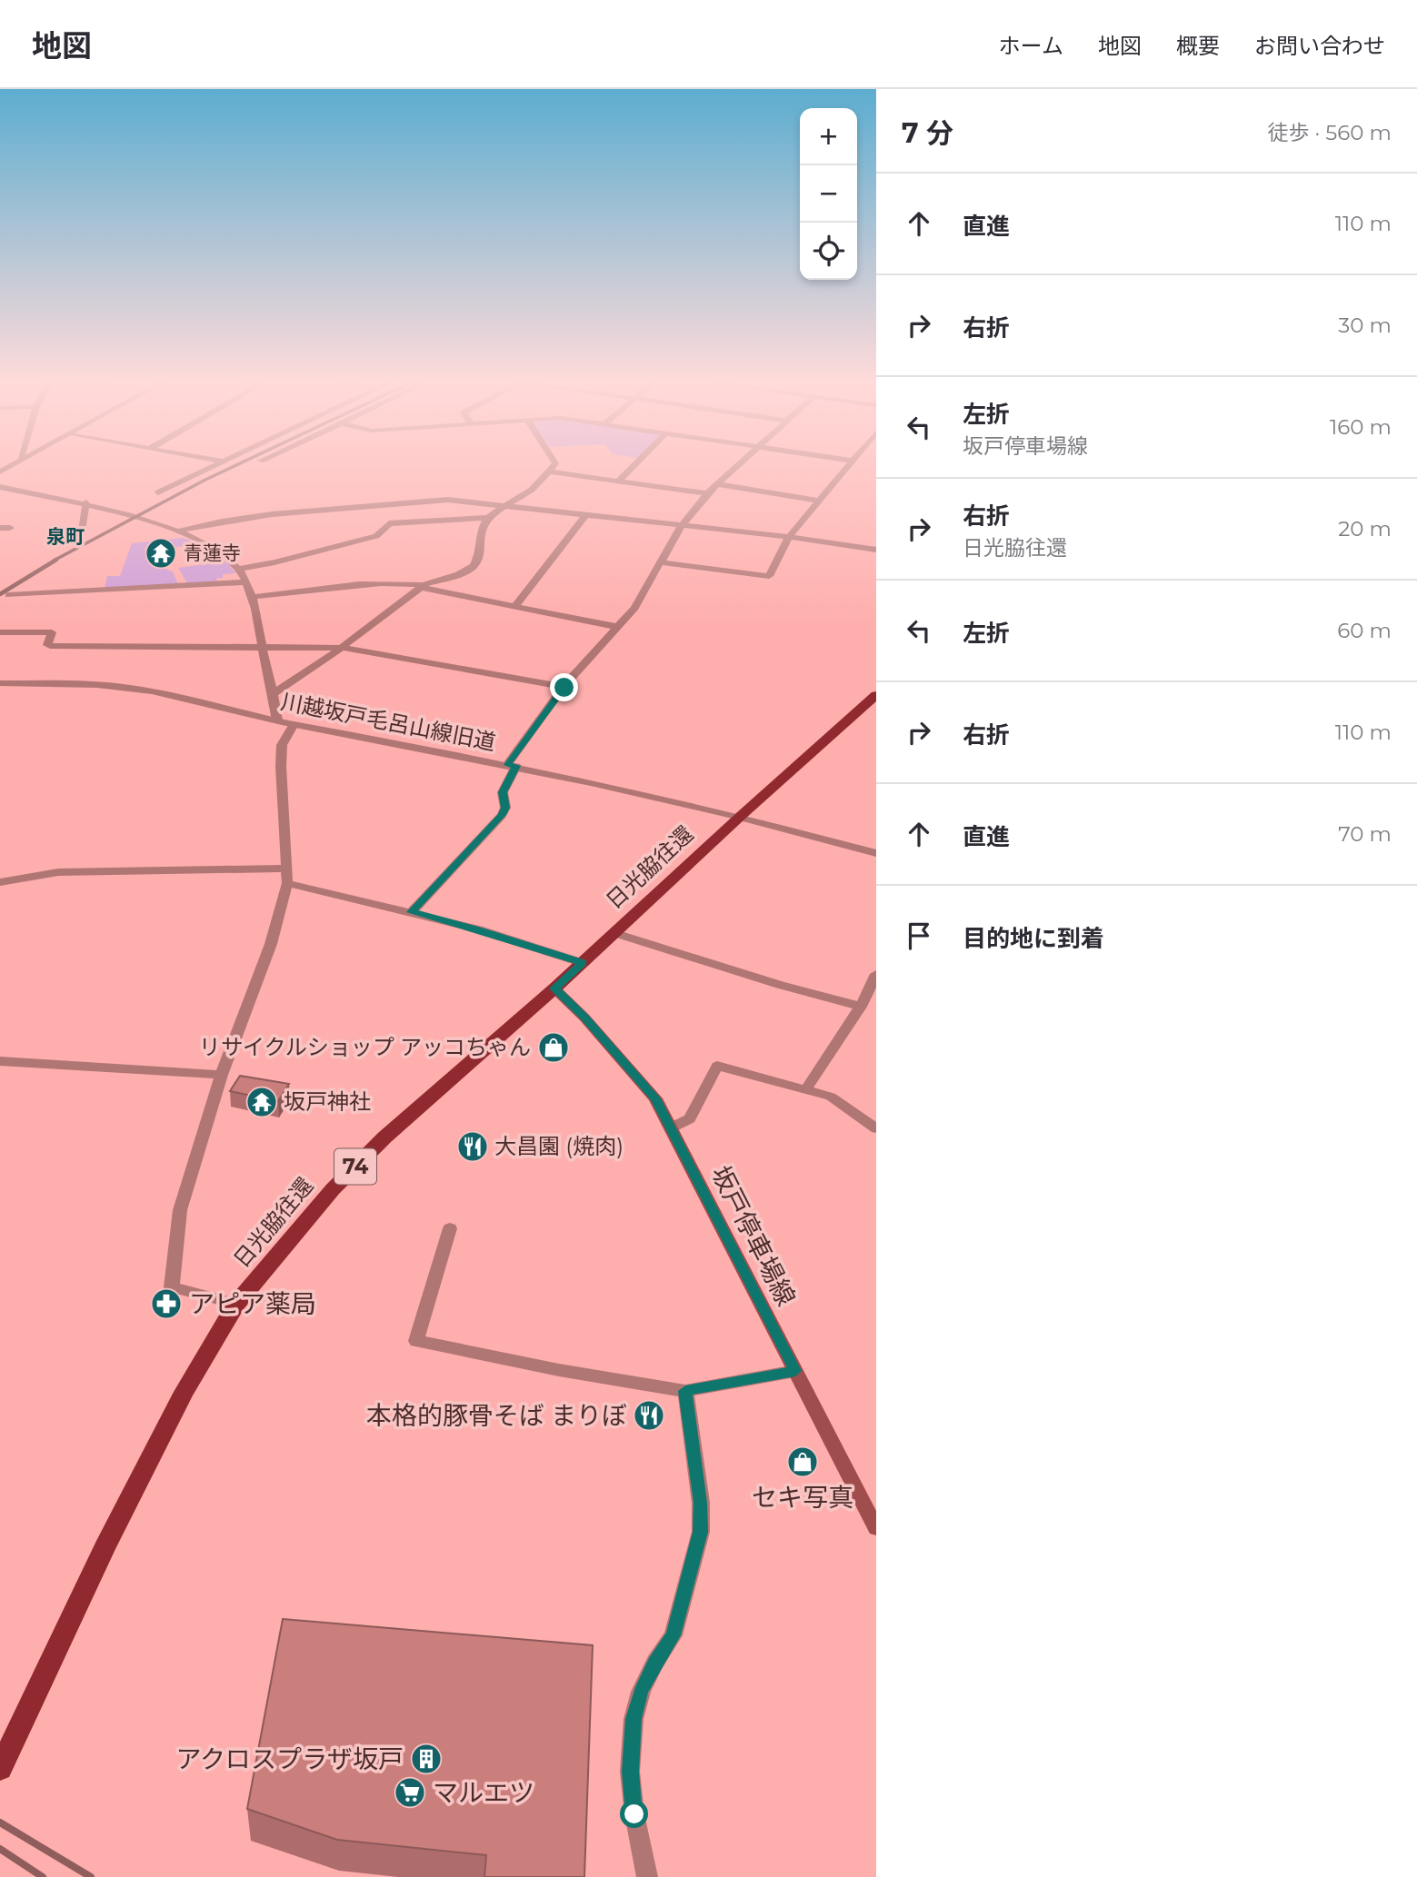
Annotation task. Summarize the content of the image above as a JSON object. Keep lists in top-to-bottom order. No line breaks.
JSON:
{"streets":{"main road":["日光脇往還","74","坂戸停車場線"],"street":["川越坂戸毛呂山線旧道"]},"crossings":[["川越坂戸毛呂山線旧道","日光脇往還"],["日光脇往還","坂戸停車場線"]],"districts":["泉町"],"places":{"temple":["青蓮寺","坂戸神社"],"shop":["リサイクルショップ アッコちゃん","セキ写真"],"restaurant":["大昌園 (焼肉)","本格的豚骨そば まりぼ"],"pharmacy":["アピア薬局"],"building":["アクロスプラザ坂戸"],"supermarket":["マルエツ"]},"page":{"header":"地図","nav":["ホーム","地図","概要","お問い合わせ"],"heading":["7 分","徒歩 · 560 m"],"map_buttons":["+","−"],"list":[["直進","110 m"],["右折","30 m"],["左折","坂戸停車場線","160 m"],["右折","日光脇往還","20 m"],["左折","60 m"],["右折","110 m"],["直進","70 m"],"目的地に到着"]}}
